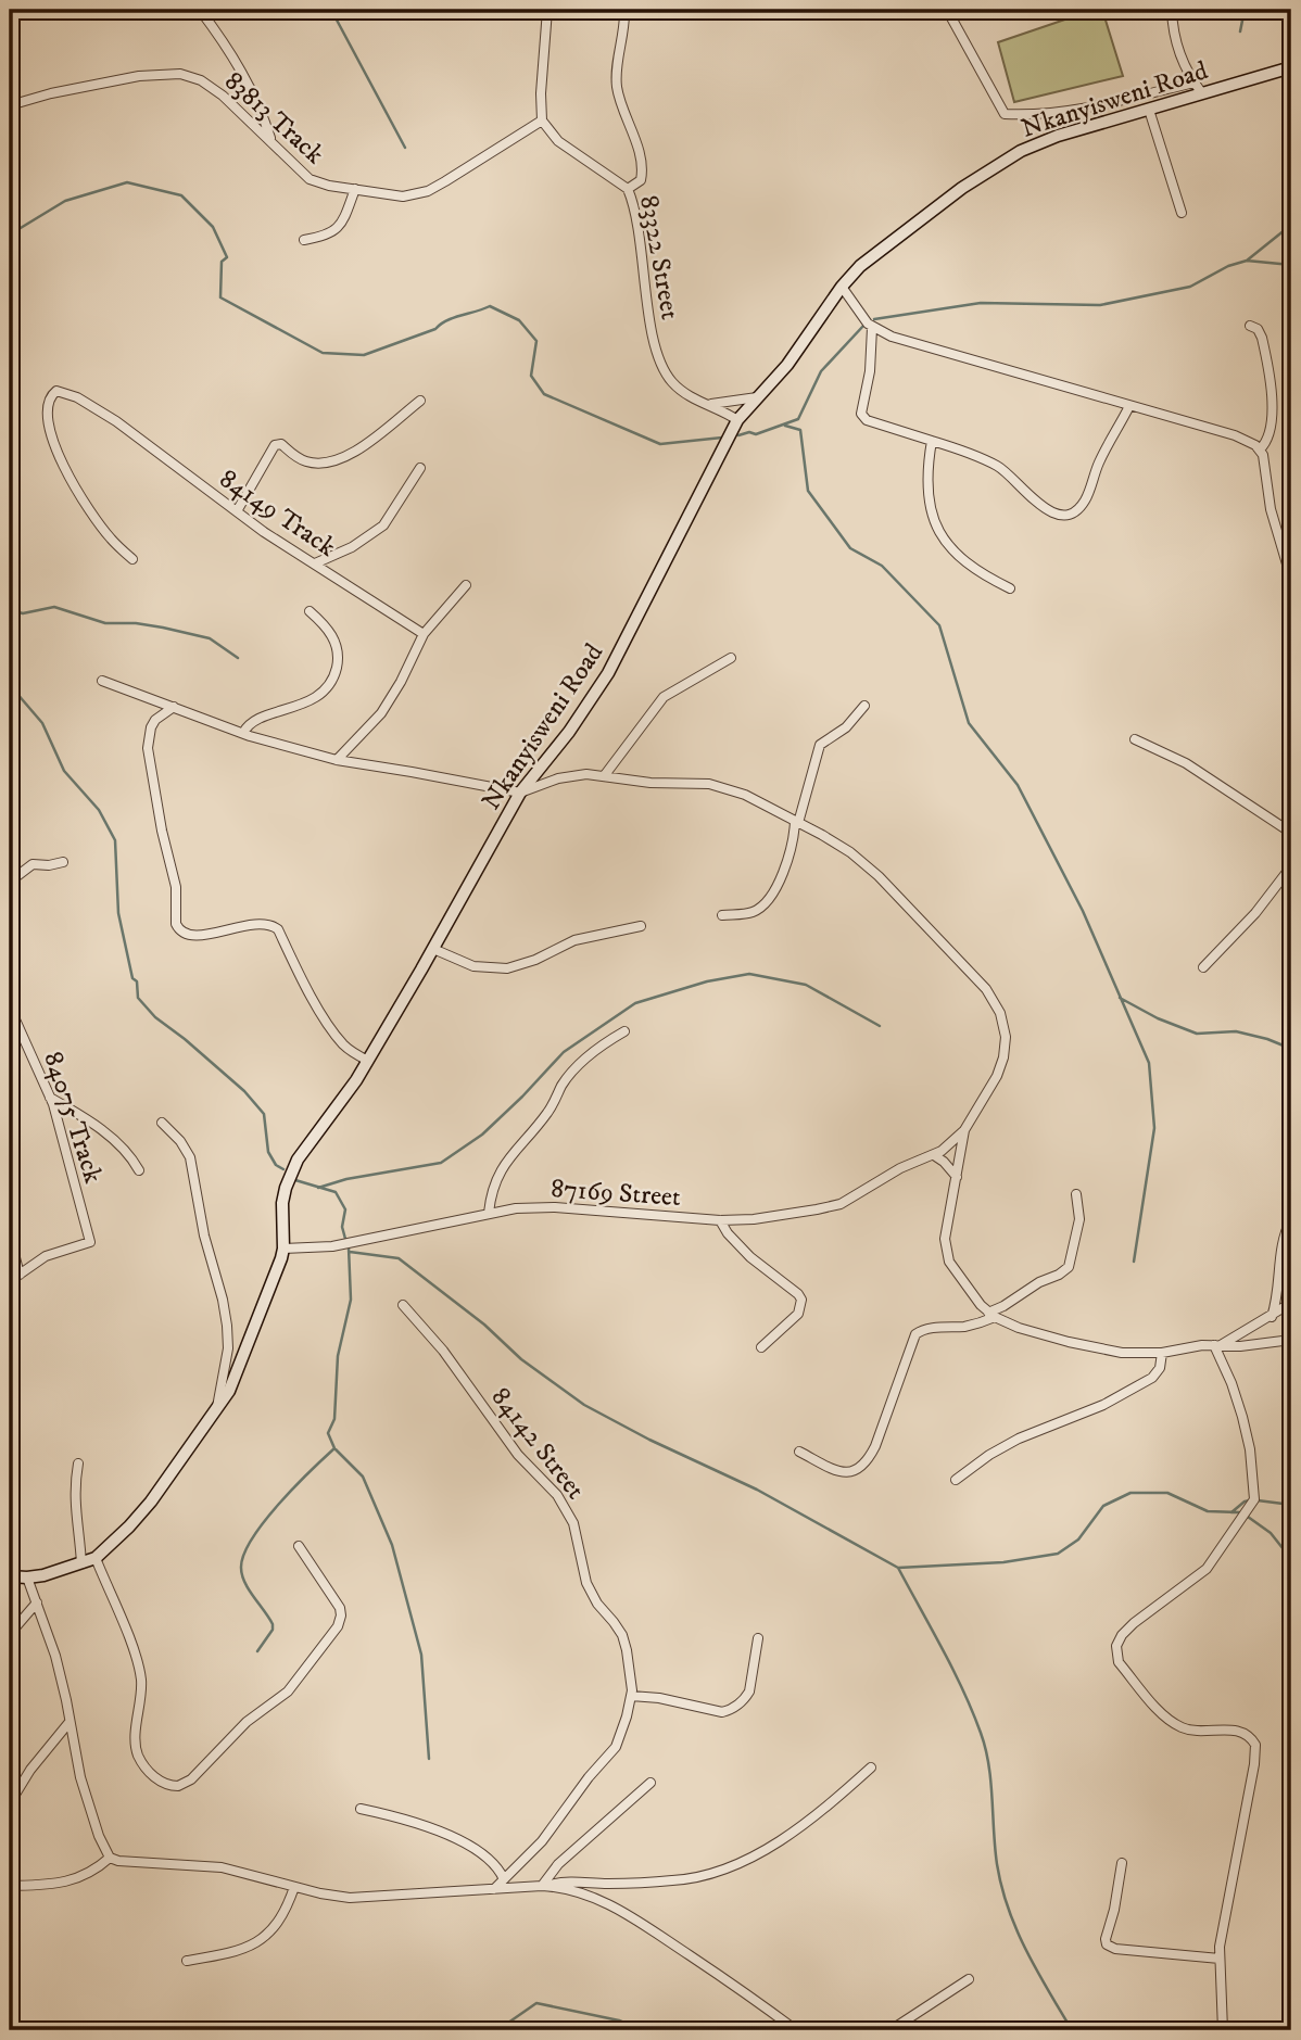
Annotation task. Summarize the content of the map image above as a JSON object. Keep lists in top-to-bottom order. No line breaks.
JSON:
{"streets":{"street":["Nkanyisweni Road","83813 Track","83322 Street","84149 Track","84075 Track","87169 Street","84142 Street"]},"crossings":[["Nkanyisweni Road","83322 Street"],["Nkanyisweni Road","87169 Street"],["83813 Track","83322 Street"]]}
